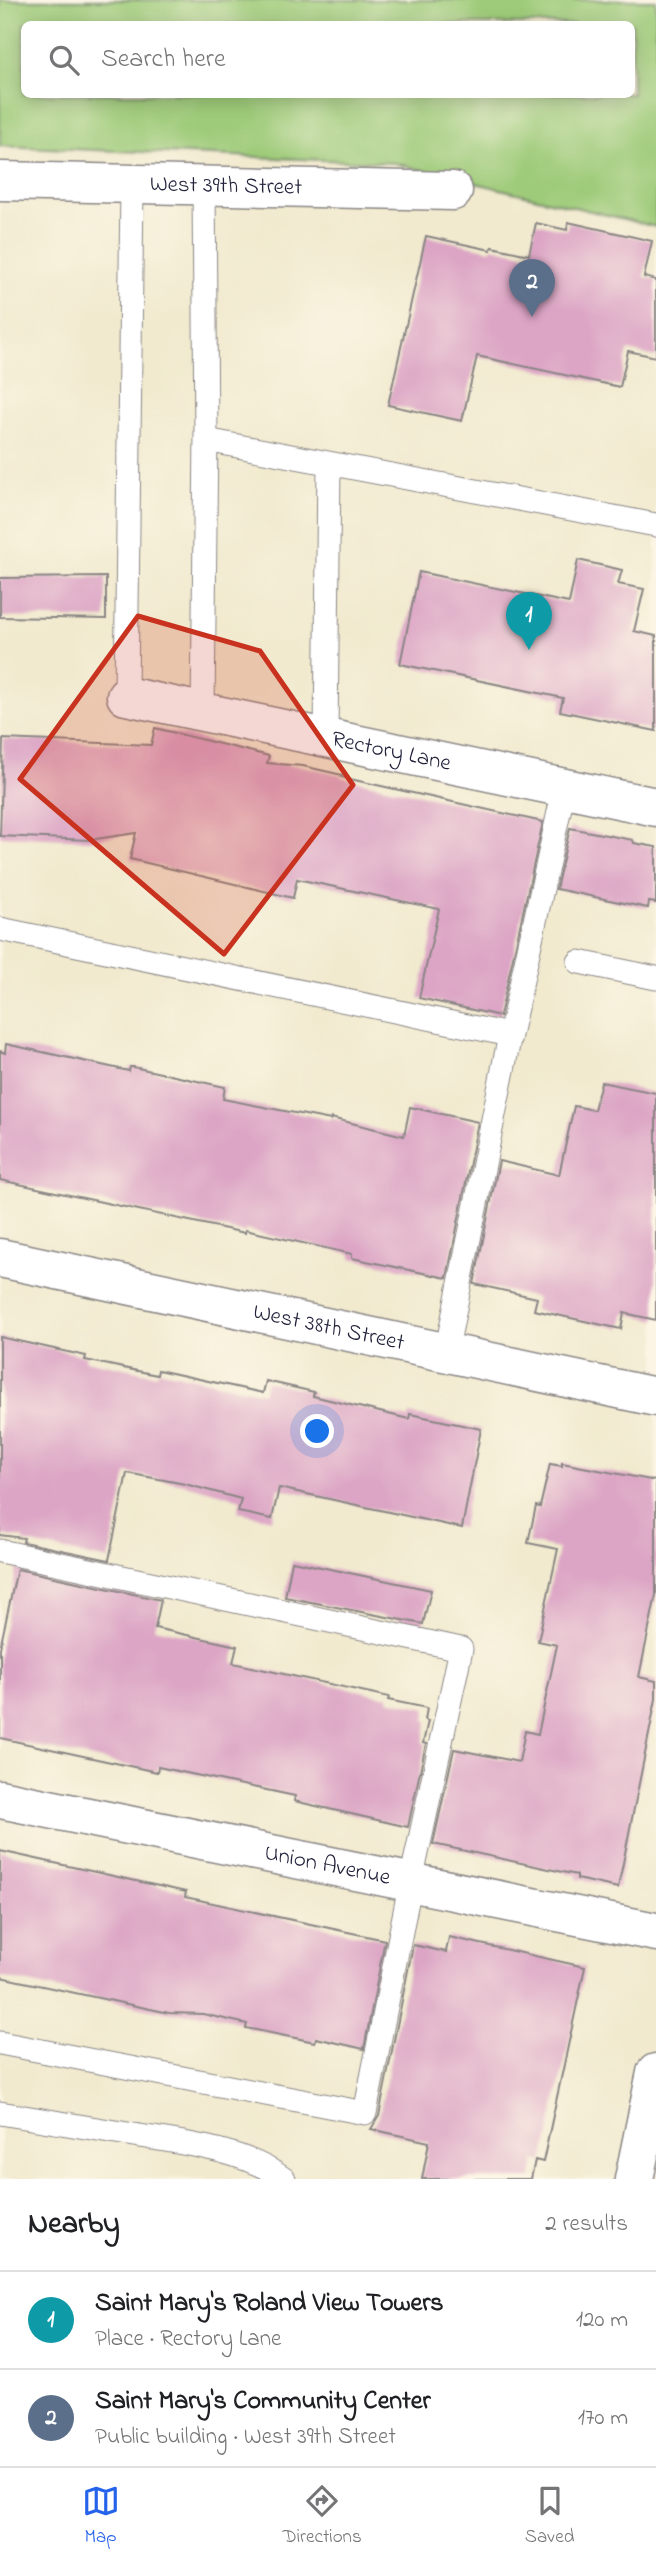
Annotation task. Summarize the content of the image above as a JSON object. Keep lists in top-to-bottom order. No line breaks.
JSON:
{"streets":{"street":["West 39th Street","Rectory Lane","West 38th Street","Union Avenue"]},"page":{"search":"Search here","pins":["2","1"],"heading":["Nearby","2 results"],"list":[{"mark":"1","name":"Saint Mary's Roland View Towers","note":"Place · Rectory Lane","value":"120 m"},{"mark":"2","name":"Saint Mary's Community Center","note":"Public building · West 39th Street","value":"170 m"}],"nav":["Map","Directions","Saved"]}}
